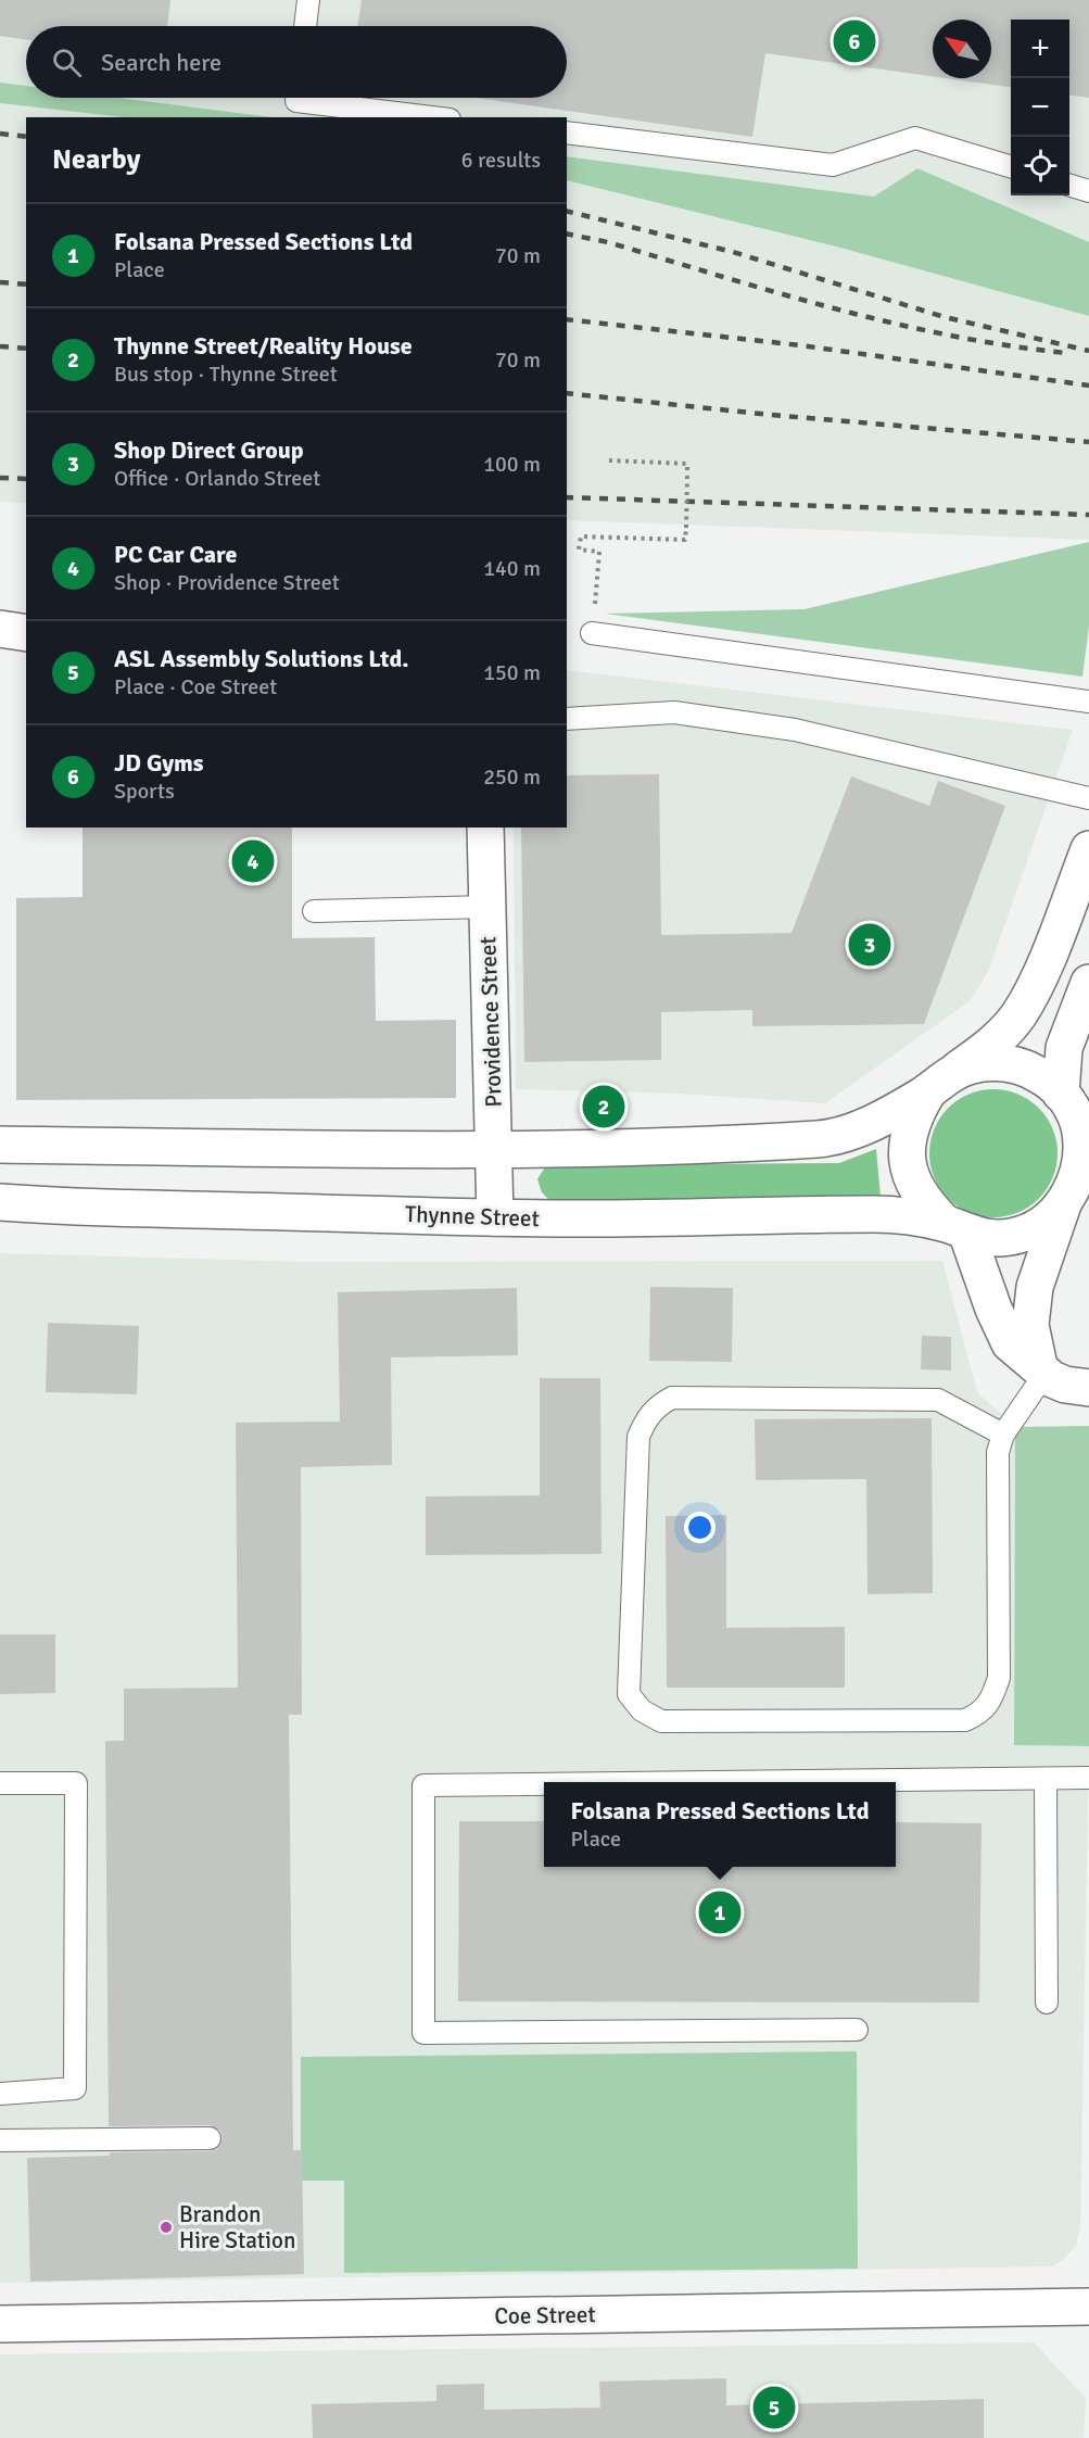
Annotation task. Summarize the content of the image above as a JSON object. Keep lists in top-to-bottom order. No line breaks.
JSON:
{"streets":{"street":["Providence Street","Thynne Street","Coe Street"]},"crossings":[["Providence Street","Thynne Street"]],"places":["Brandon Hire Station"],"north":"top left","page":{"pins":["6","4","3","2","1","5"],"map_buttons":["+","−"],"search":"Search here","heading":["Nearby","6 results"],"list":[{"mark":"1","name":"Folsana Pressed Sections Ltd","note":"Place","value":"70 m"},{"mark":"2","name":"Thynne Street/Reality House","note":"Bus stop · Thynne Street","value":"70 m"},{"mark":"3","name":"Shop Direct Group","note":"Office · Orlando Street","value":"100 m"},{"mark":"4","name":"PC Car Care","note":"Shop · Providence Street","value":"140 m"},{"mark":"5","name":"ASL Assembly Solutions Ltd.","note":"Place · Coe Street","value":"150 m"},{"mark":"6","name":"JD Gyms","note":"Sports","value":"250 m"}],"popup":["Folsana Pressed Sections Ltd","Place"]}}
